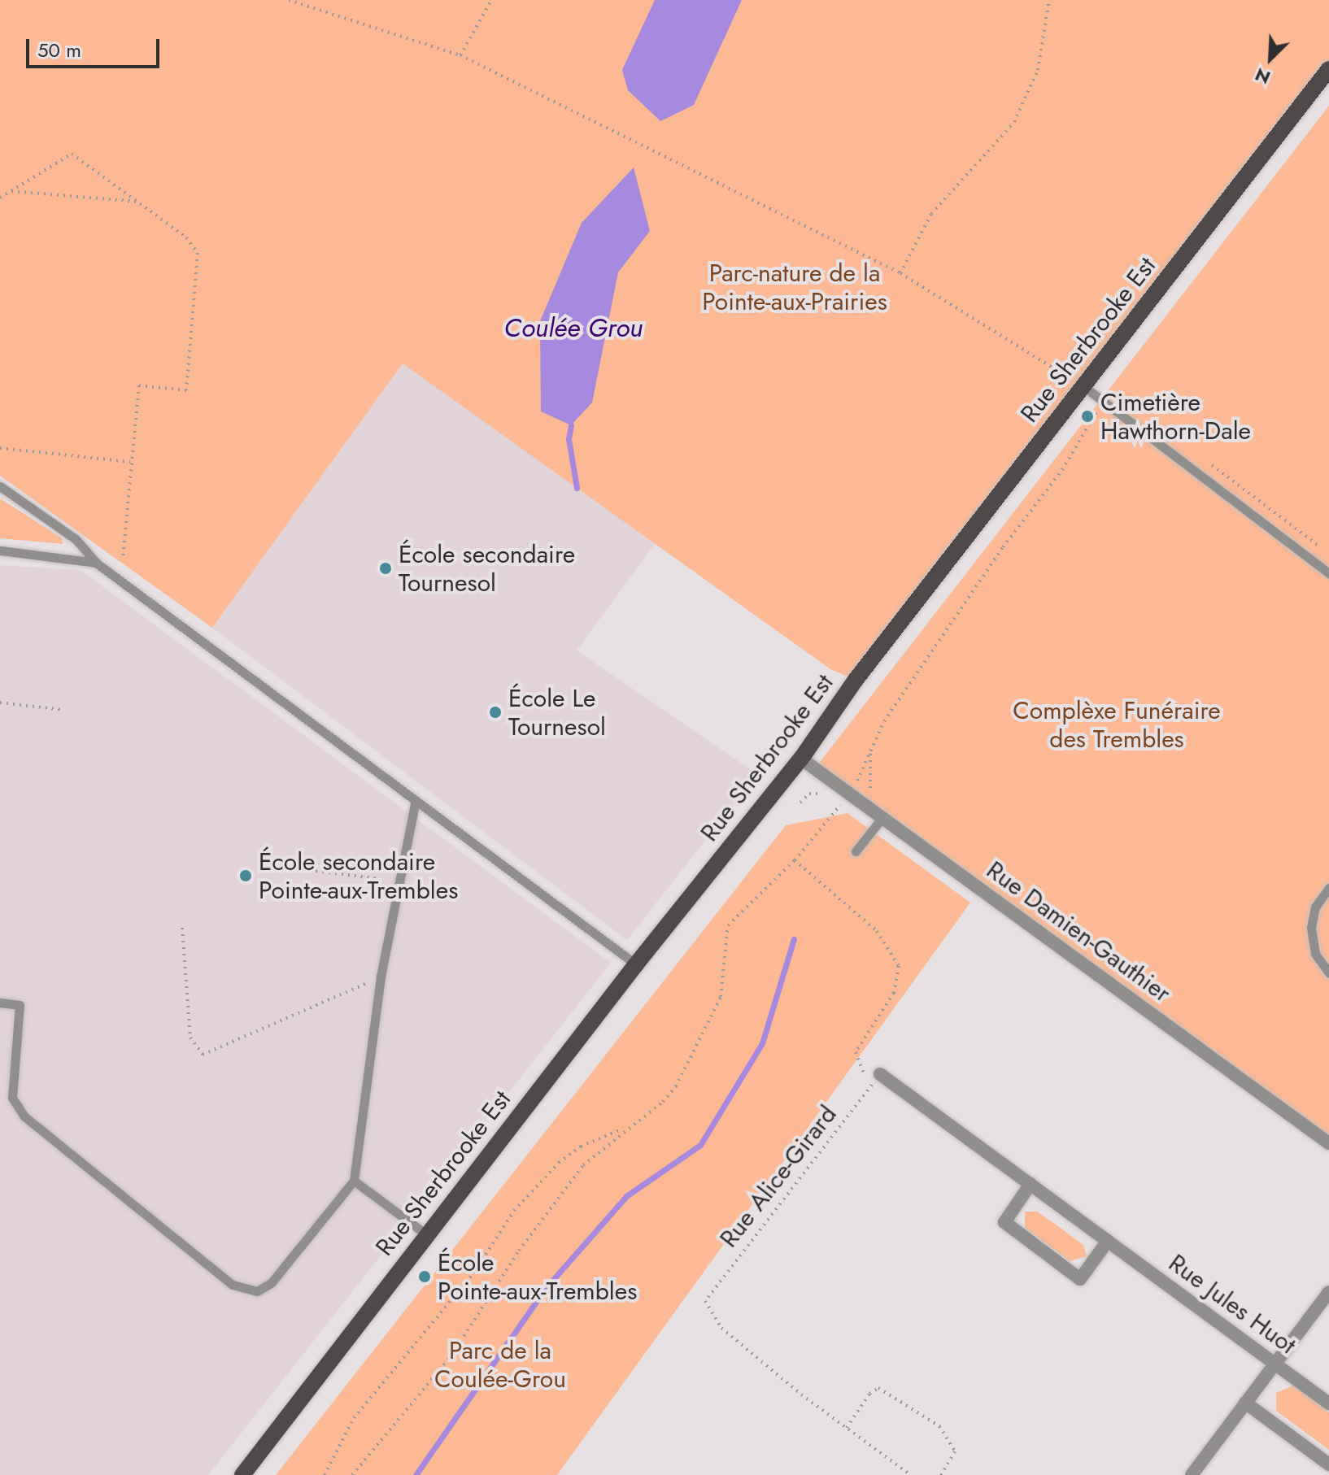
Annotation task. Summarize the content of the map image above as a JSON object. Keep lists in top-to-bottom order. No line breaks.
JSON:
{"streets":{"main road":["Rue Sherbrooke Est"],"street":["Rue Damien-Gauthier","Rue Jules Huot"],"path":["Rue Alice-Girard"]},"crossings":[["Rue Sherbrooke Est","Rue Damien-Gauthier"],["Rue Alice-Girard","Rue Jules Huot"]],"water":["Coulée Grou"],"parks":["Parc-nature de la Pointe-aux-Prairies","Complèxe Funéraire des Trembles","Parc de la Coulée-Grou"],"places":["Cimetière Hawthorn-Dale","École secondaire Tournesol","École Le Tournesol","École secondaire Pointe-aux-Trembles","École Pointe-aux-Trembles"],"scale_bar":"50 m","north":"bottom left"}
